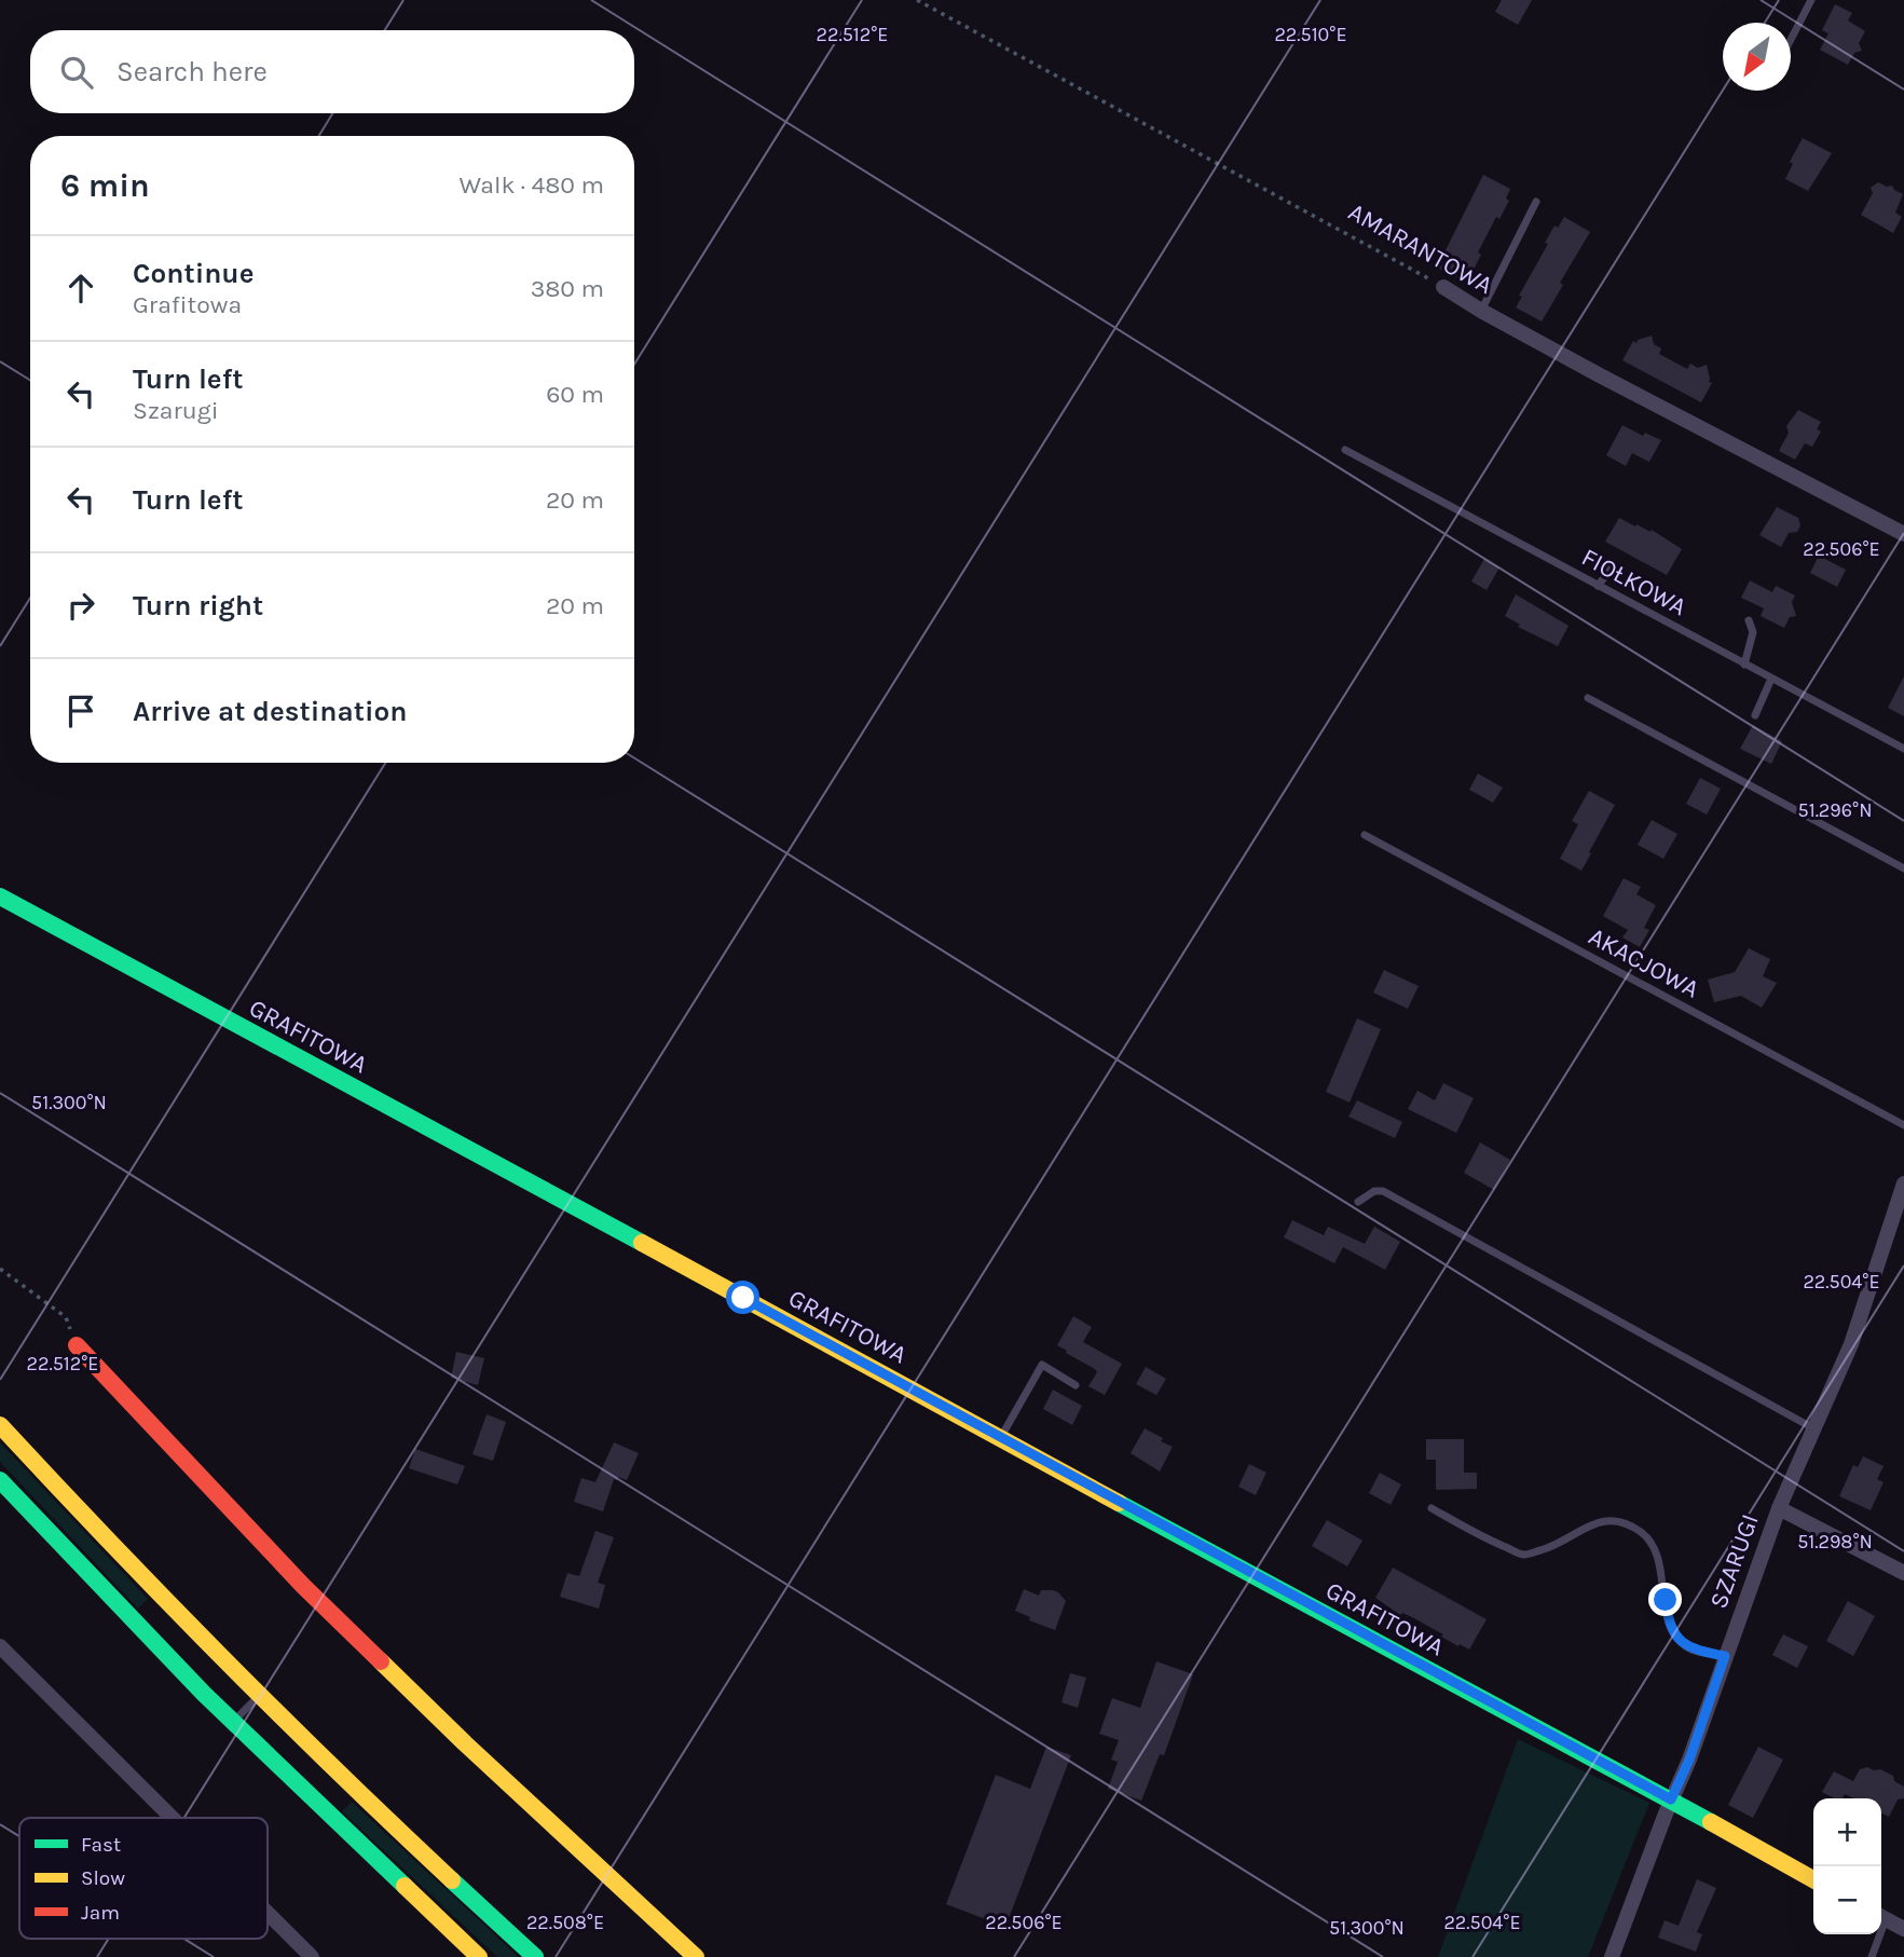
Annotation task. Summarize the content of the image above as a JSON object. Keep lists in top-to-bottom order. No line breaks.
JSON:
{"streets":{"main road":["GRAFITOWA"],"street":["AMARANTOWA","SZARUGI"],"lane":["FIOŁKOWA","AKACJOWA"]},"crossings":[["GRAFITOWA","SZARUGI"]],"legend":["Fast","Slow","Jam"],"north":"bottom left","page":{"search":"Search here","heading":["6 min","Walk · 480 m"],"list":[["Continue","Grafitowa","380 m"],["Turn left","Szarugi","60 m"],["Turn left","20 m"],["Turn right","20 m"],"Arrive at destination"],"map_buttons":["+","−"]},"coordinates":["22.512°E","22.510°E","22.506°E","51.296°N","51.300°N","22.504°E","51.298°N","22.508°E"]}
